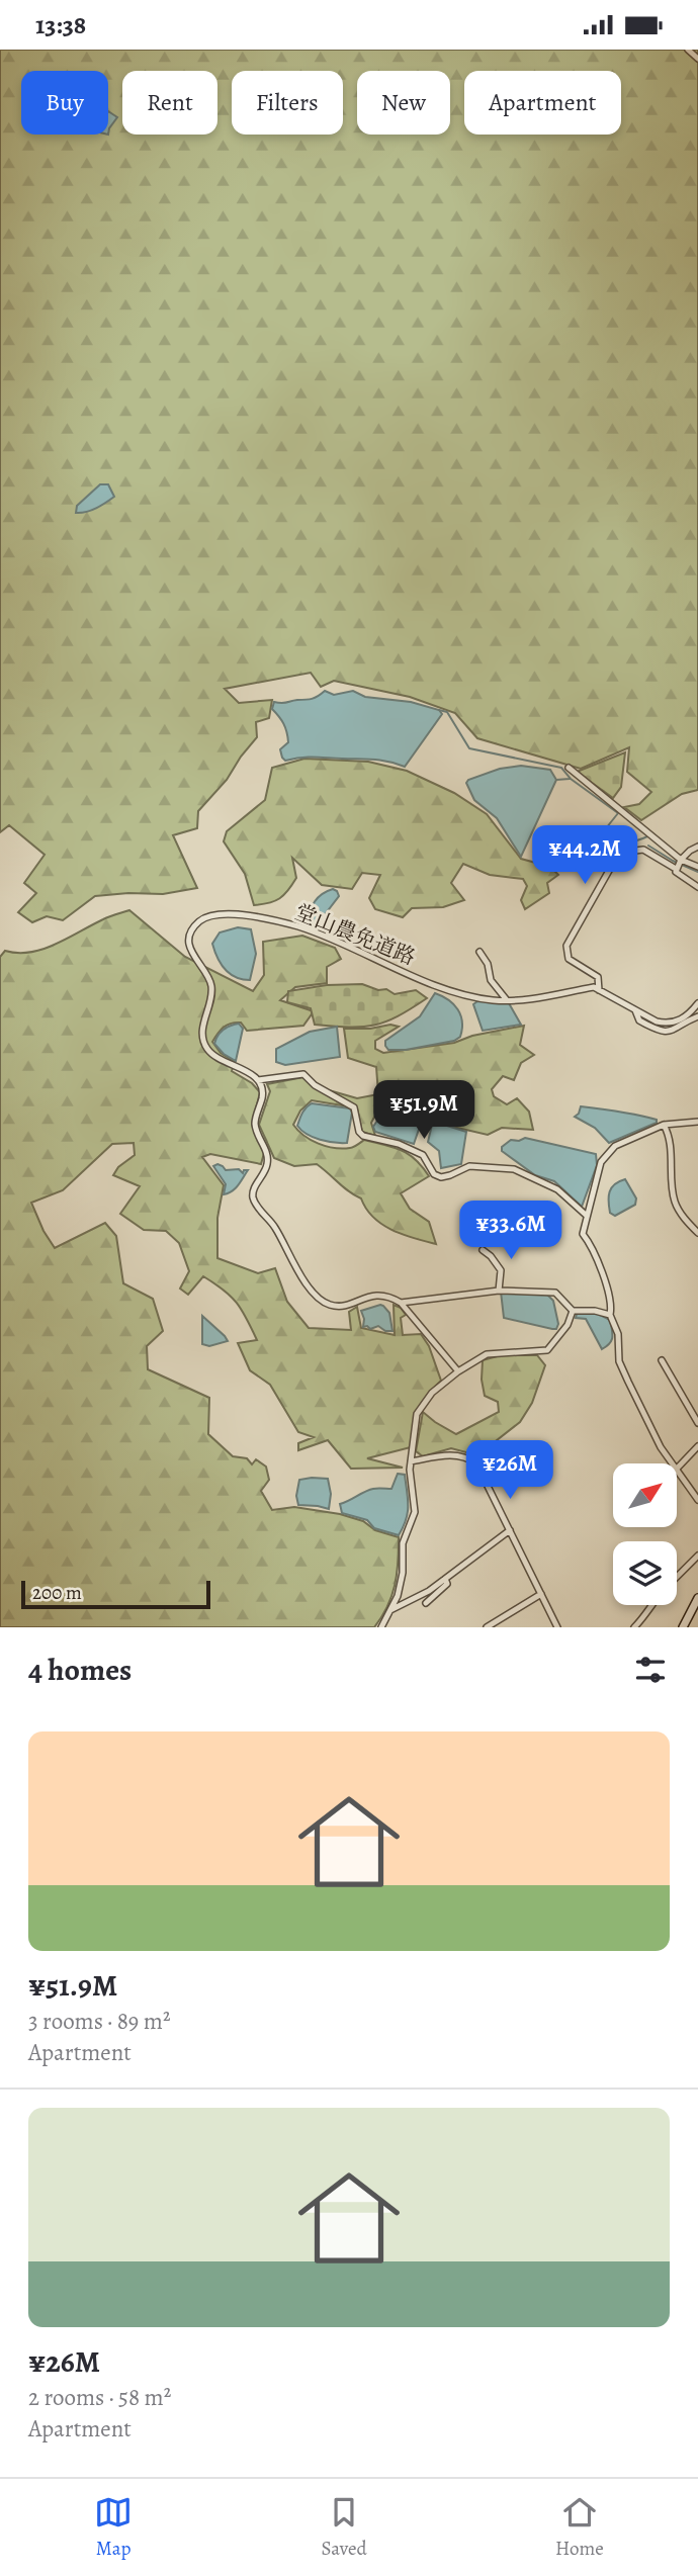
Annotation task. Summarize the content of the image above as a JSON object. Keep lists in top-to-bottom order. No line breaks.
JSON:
{"streets":{"street":["堂山農免道路"]},"scale_bar":"200 m","north":"top right","page":{"status":"13:38","chip":["Buy","Rent","Filters","New","Apartment"],"price":["¥44.2M","¥51.9M","¥33.6M","¥26M"],"scale":"200 m","heading":"4 homes","list":[{"name":"¥51.9M","note":"3 rooms · 89 m² · Apartment"},{"name":"¥26M","note":"2 rooms · 58 m² · Apartment"}],"tabs":["Map","Saved","Home"]}}
